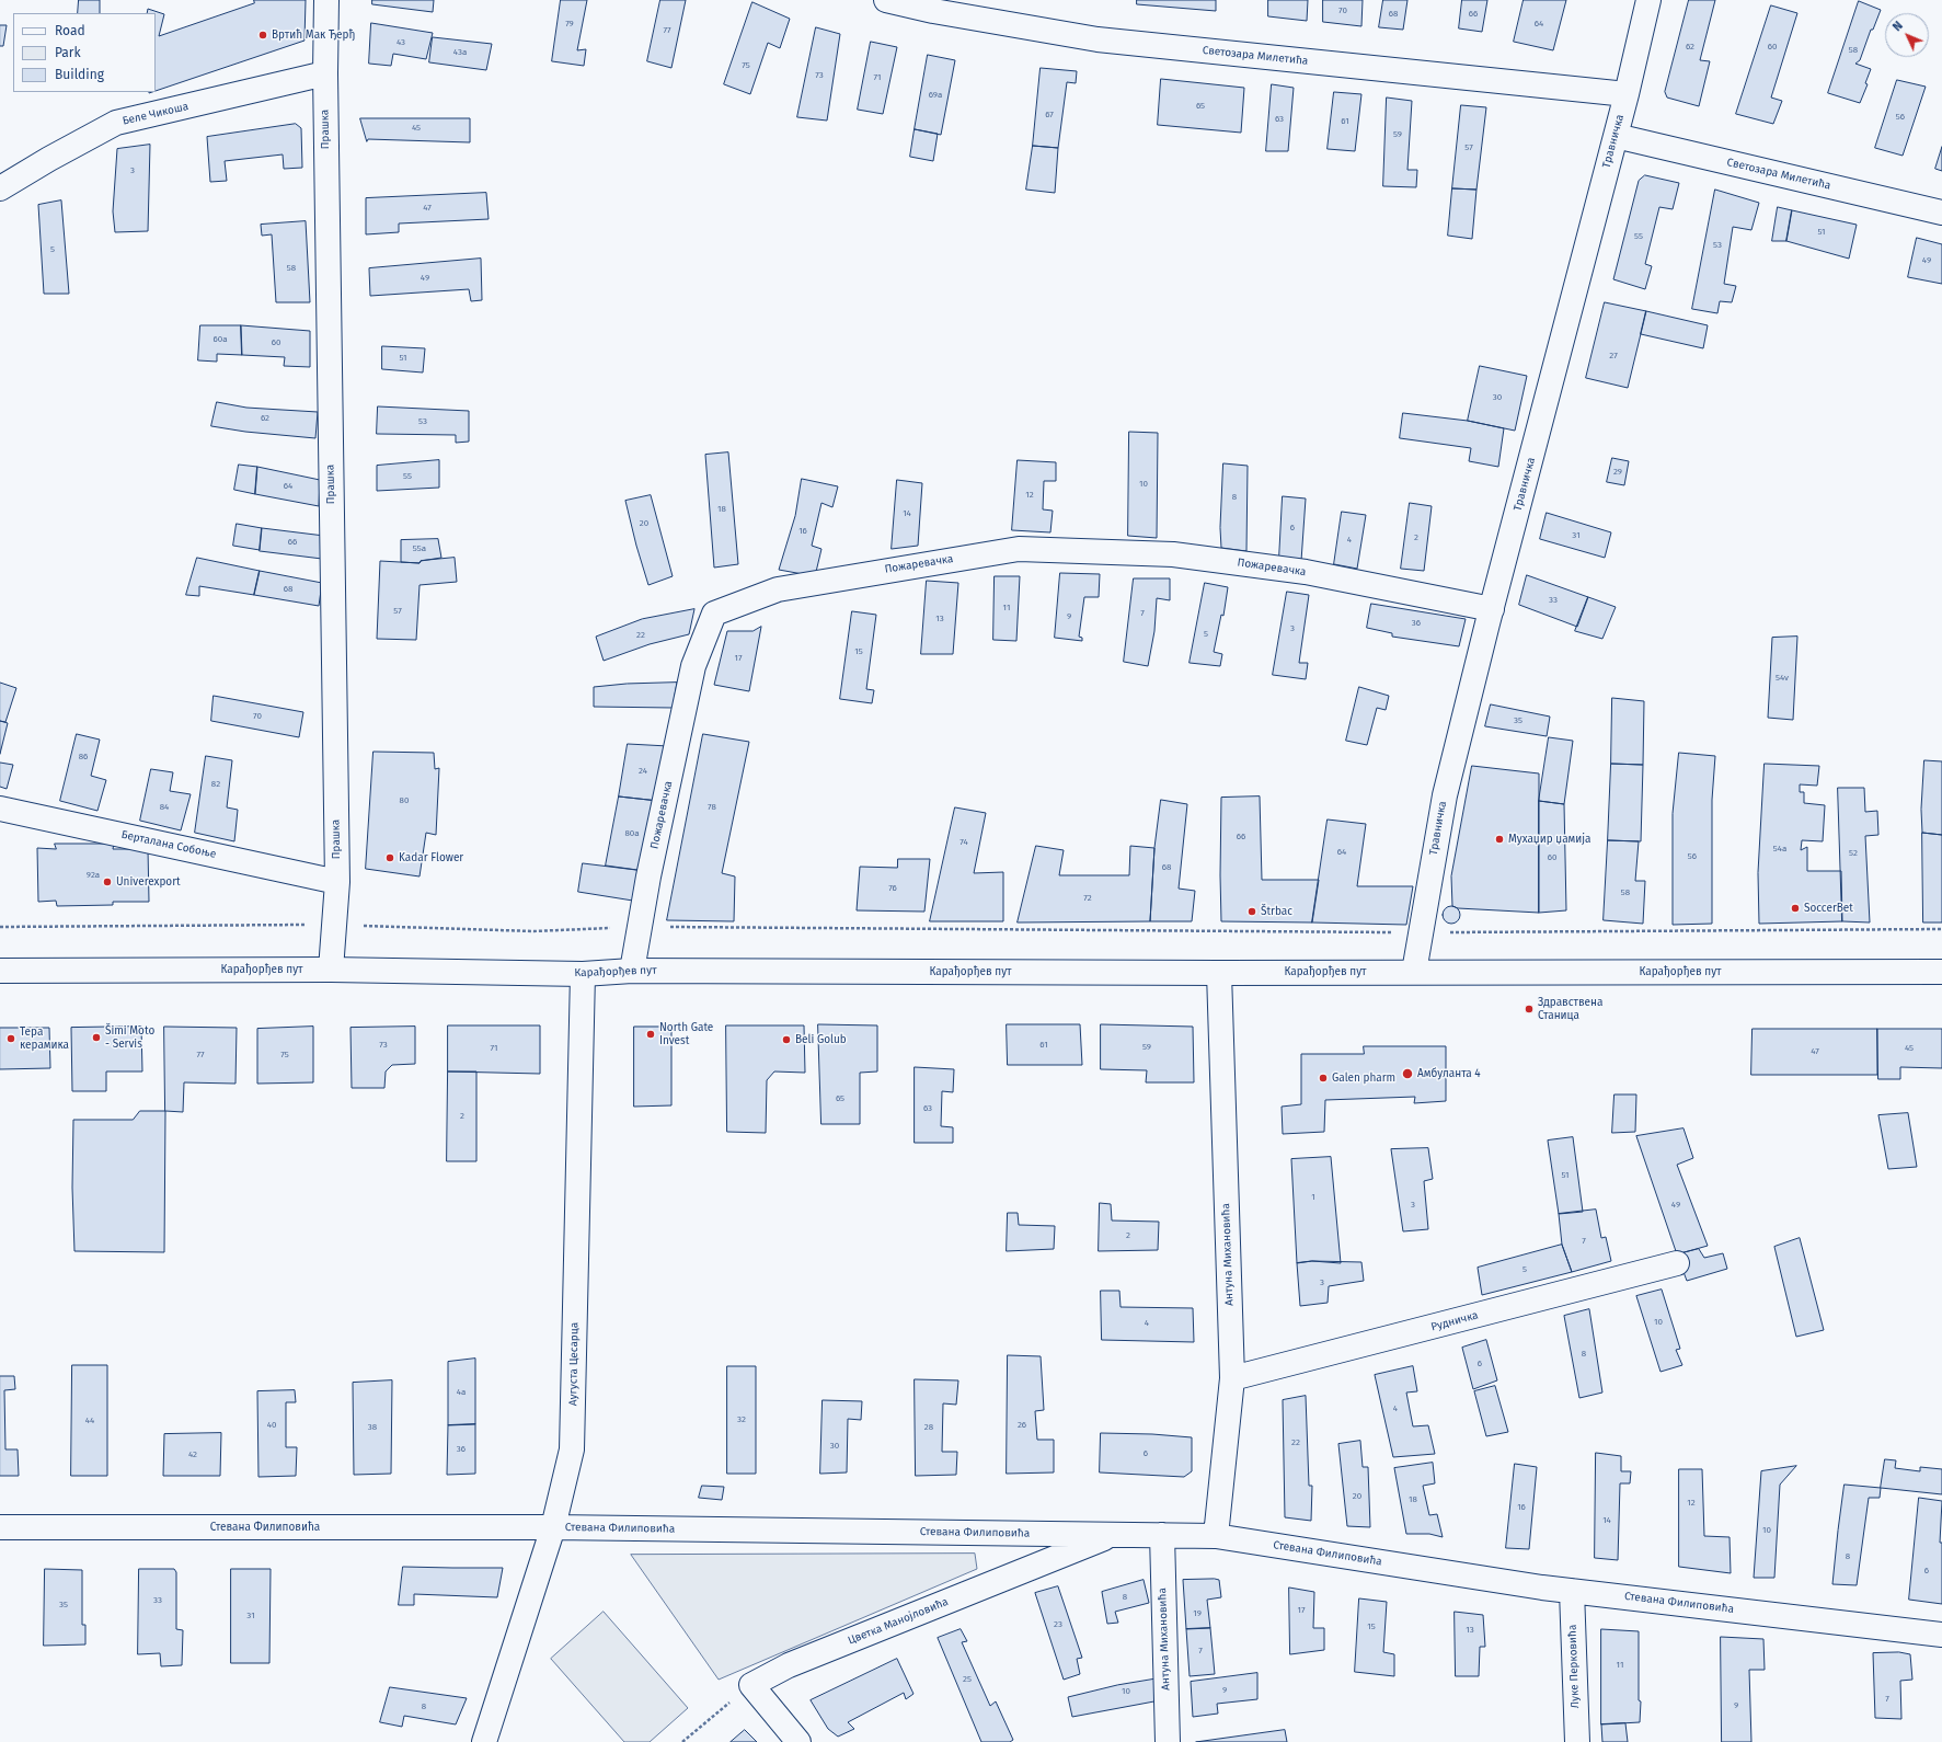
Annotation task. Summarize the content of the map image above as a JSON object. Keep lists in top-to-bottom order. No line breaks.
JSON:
{"streets":{"street":["Светозара Милетића","Беле Чикоша","Прашка","Травничка","Пожаревачка","Берталана Собоње","Карађорђев пут","Антуна Михановића","Рудничка","Аугуста Цесарца","Стевана Филиповића","Цветка Манојловића","Луке Перковића"]},"crossings":[["Светозара Милетића","Травничка"],["Беле Чикоша","Прашка"],["Прашка","Берталана Собоње"],["Прашка","Карађорђев пут"],["Травничка","Пожаревачка"],["Травничка","Карађорђев пут"],["Пожаревачка","Карађорђев пут"],["Карађорђев пут","Антуна Михановића"],["Карађорђев пут","Аугуста Цесарца"],["Антуна Михановића","Рудничка"],["Антуна Михановића","Стевана Филиповића"],["Аугуста Цесарца","Стевана Филиповића"],["Стевана Филиповића","Цветка Манојловића"],["Стевана Филиповића","Луке Перковића"]],"places":["Вртић Мак Ђерђ","Мухаџир џамија","Kadar Flower","Univerexport","SoccerBet","Štrbac","Здравствена Станица","North Gate Invest","Šimi Moto - Servis","Тера керамика","Beli Golub","Амбуланта 4","Galen pharm"],"house_numbers":["70","68","66","79","64","77","43","62","60","58","43a","75","73","71","69a","65","67","56","63","61","45","59","57","3","47","51","55","53","5","49","58","49","60a","60","27","51","30","62","53","29","55","10","64","12","8","18","14","20","6","16","31","2","4","66","55a","68","33","11","57","7","9","13","36","3","5","22","15","17","54v","70","35","86","24","82","80","84","78","80a","66","74","54a","64","52","56","60","68","92a","76","58","72","73","61","59","71","45","47","77","75","65","63","2","51","1","3","49","2","7","5","3","10","4","8","6","4a","4","32","44","40","26","38","28","22","30","36","6","42","20","18","12","16","14","10","8","6","8","33","35","17","19","31","23","15","13","7","11","25","9","10","7","9","8"],"legend":["Road","Park","Building"],"north":"top left"}
